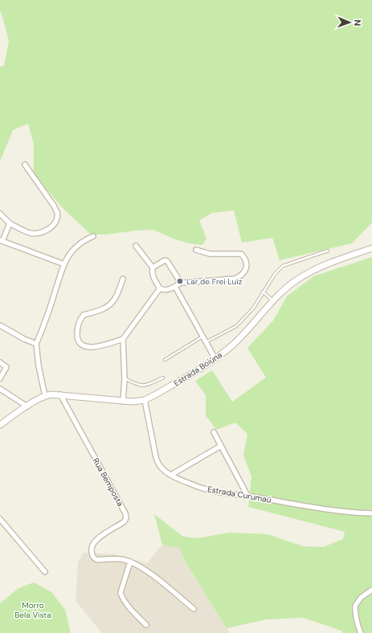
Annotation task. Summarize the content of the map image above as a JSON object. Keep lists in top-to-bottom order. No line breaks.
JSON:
{"streets":{"street":["Estrada Boiúna","Rua Bemposta","Estrada Curumaú"]},"crossings":[["Estrada Boiúna","Rua Bemposta"],["Estrada Boiúna","Estrada Curumaú"]],"parks":["Morro Bela Vista"],"places":["Lar de Frei Luiz"],"north":"right"}
